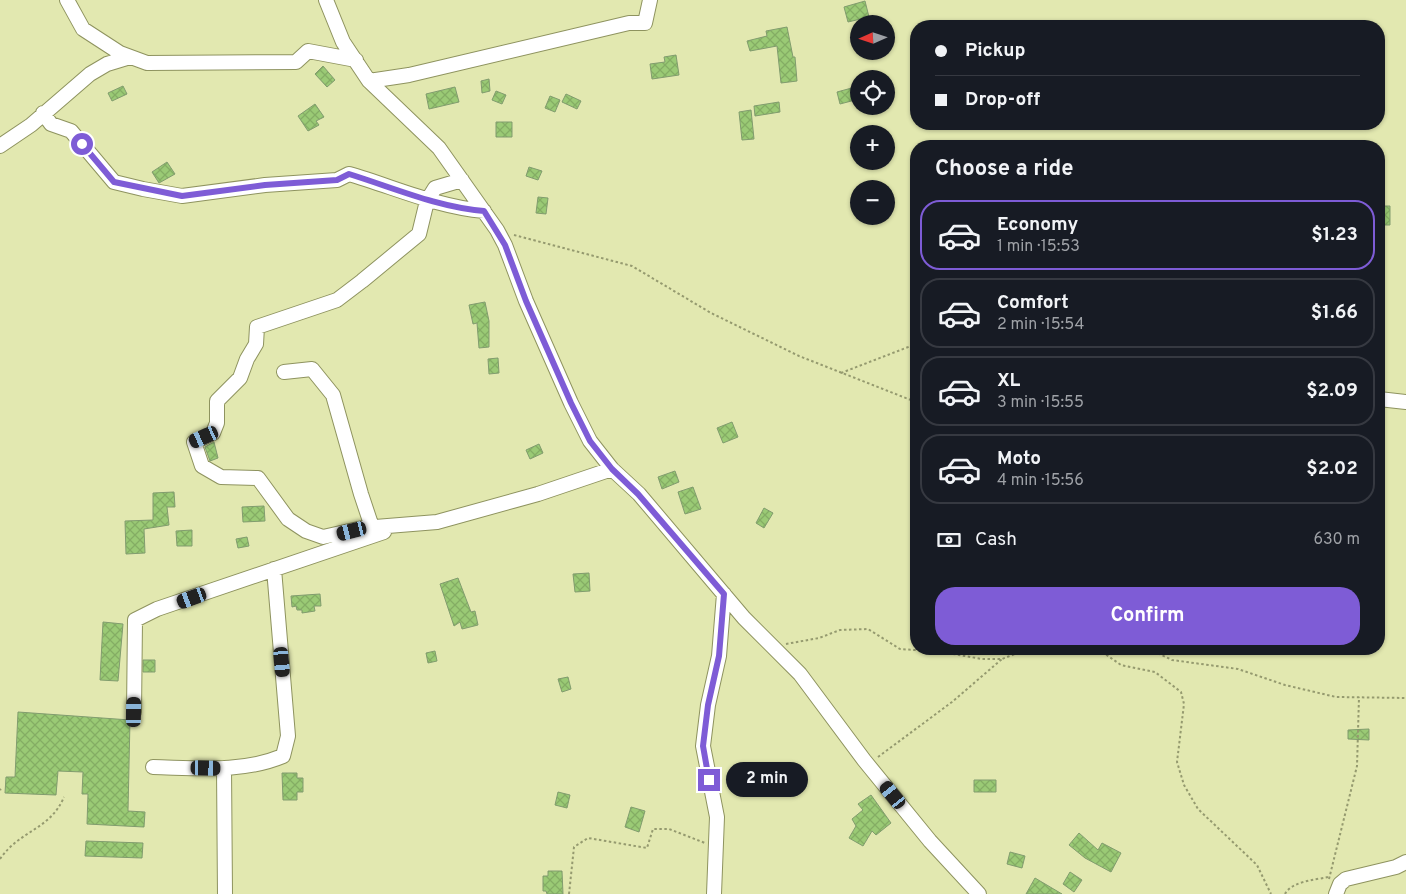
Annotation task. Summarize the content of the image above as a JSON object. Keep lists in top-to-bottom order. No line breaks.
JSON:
{"north":"left","page":{"map_buttons":["+","−"],"banner":["Pickup","Drop-off"],"heading":"Choose a ride","list":[{"name":"Economy","note":"1 min · 15:53","value":"$1.23"},{"name":"Comfort","note":"2 min · 15:54","value":"$1.66"},{"name":"XL","note":"3 min · 15:55","value":"$2.09"},{"name":"Moto","note":"4 min · 15:56","value":"$2.02"}],"pay":["Cash","630 m"],"buttons":"Confirm","bubble":"2 min"}}
